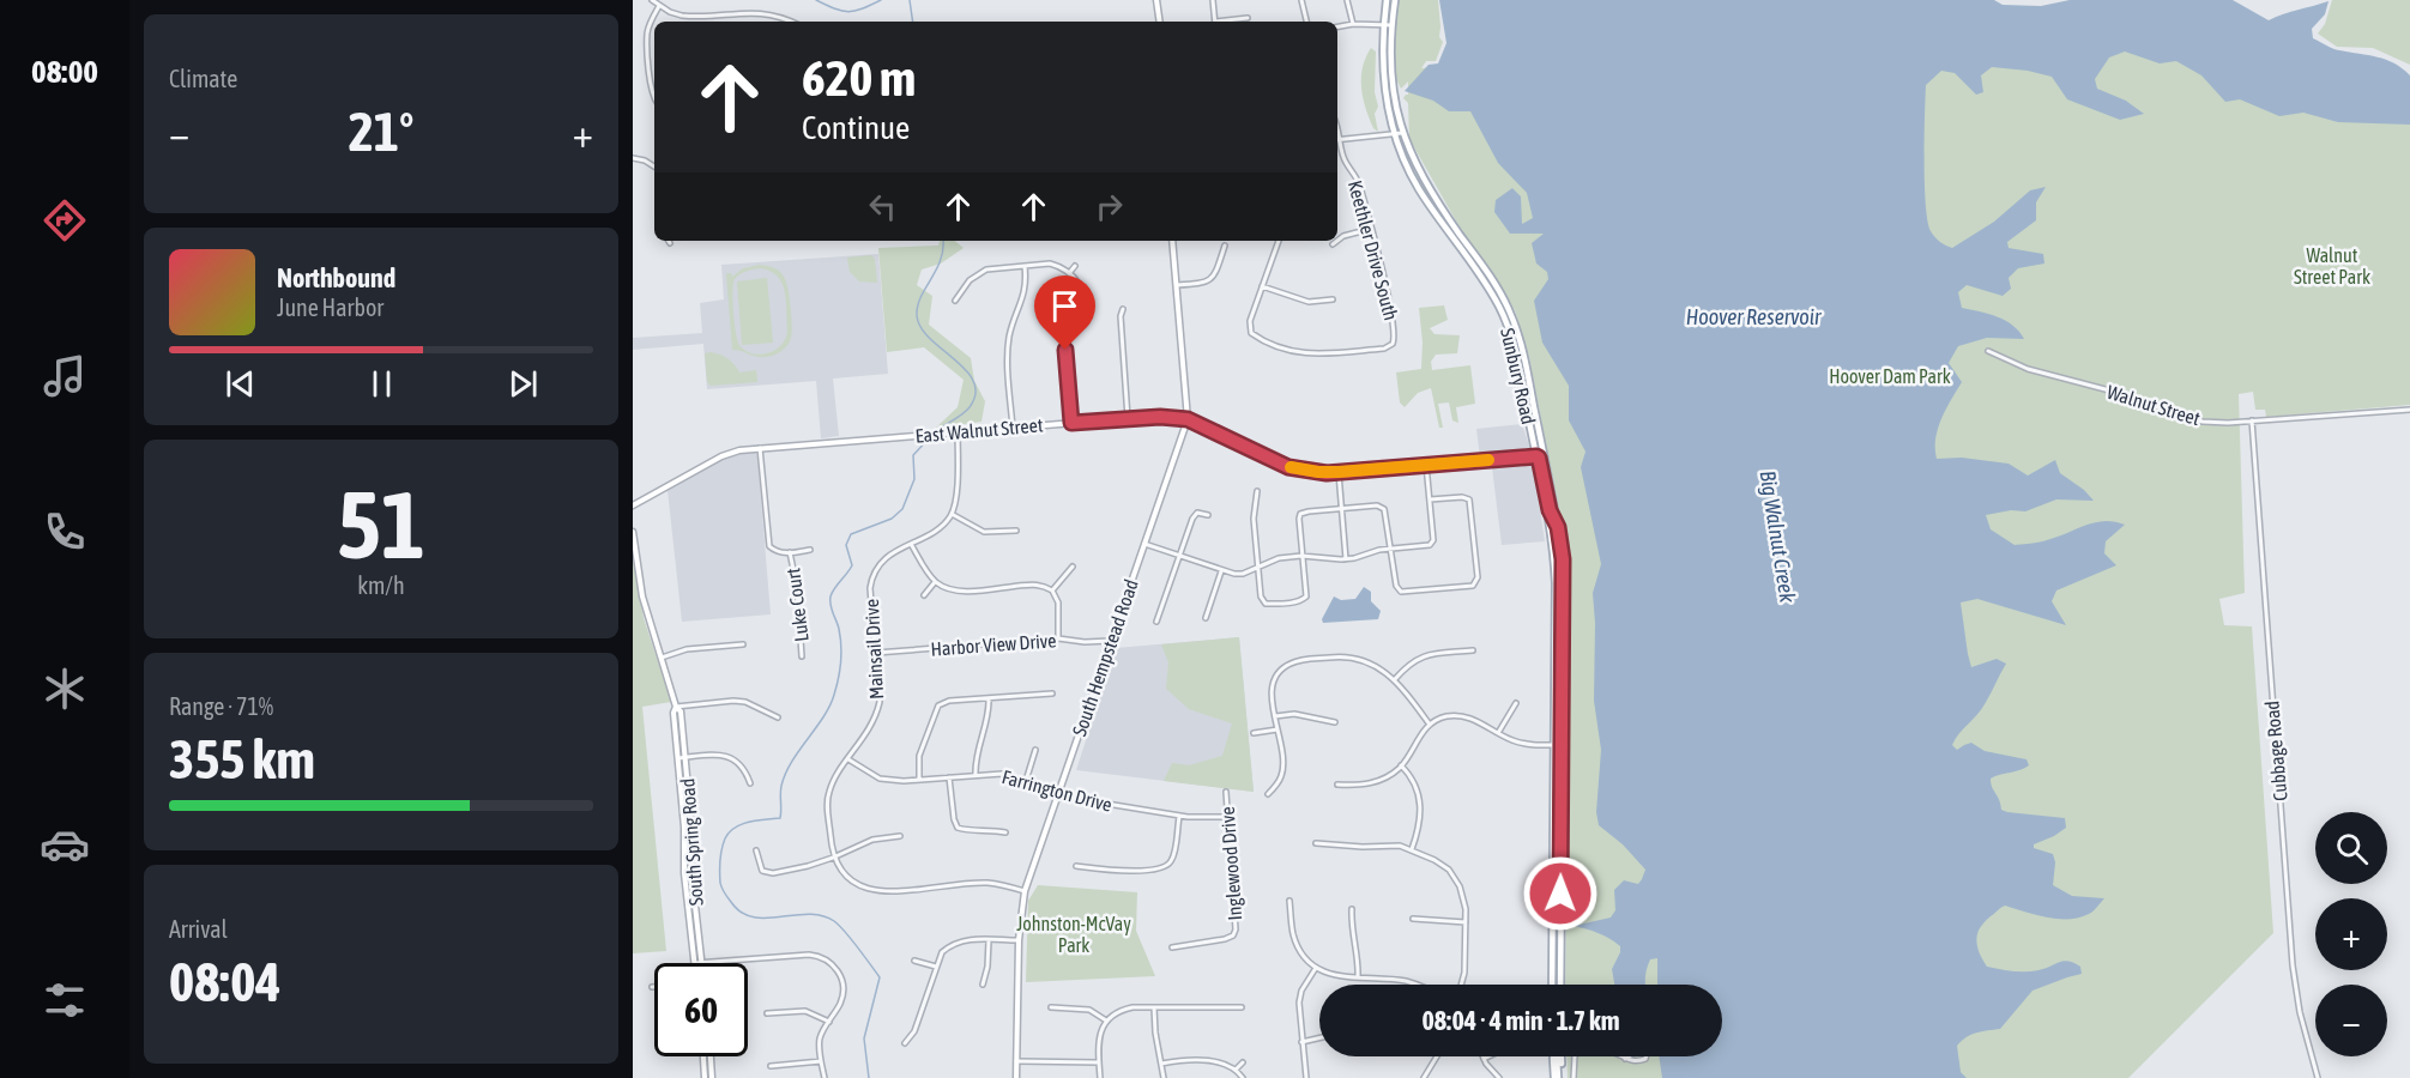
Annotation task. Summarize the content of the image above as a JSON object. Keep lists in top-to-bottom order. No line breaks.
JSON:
{"streets":{"main road":["Sunbury Road","East Walnut Street","South Hempstead Road","South Spring Road"],"street":["Keethler Drive South","Walnut Street","Luke Court","Harbor View Drive","Mainsail Drive","Cubbage Road","Farrington Drive","Inglewood Drive"]},"crossings":[["Sunbury Road","East Walnut Street"],["Walnut Street","Cubbage Road"],["East Walnut Street","South Hempstead Road"],["Harbor View Drive","Mainsail Drive"],["Harbor View Drive","South Hempstead Road"],["Mainsail Drive","Farrington Drive"],["South Hempstead Road","Farrington Drive"],["Farrington Drive","Inglewood Drive"]],"water":["Hoover Reservoir","Big Walnut Creek"],"parks":["Walnut Street Park","Hoover Dam Park","Johnston-McVay Park"],"page":{"tabs":"08:00","tile":["Climate",["51","km/h"],["Range · 71%","355 km"],["Arrival","08:04"]],"turn":["620 m","Continue"],"heat":["−","21°","+"],"song":["Northbound","June Harbor"],"map_buttons":["+","−"],"limit":"60","trip":"08:04 · 4 min · 1.7 km"}}
